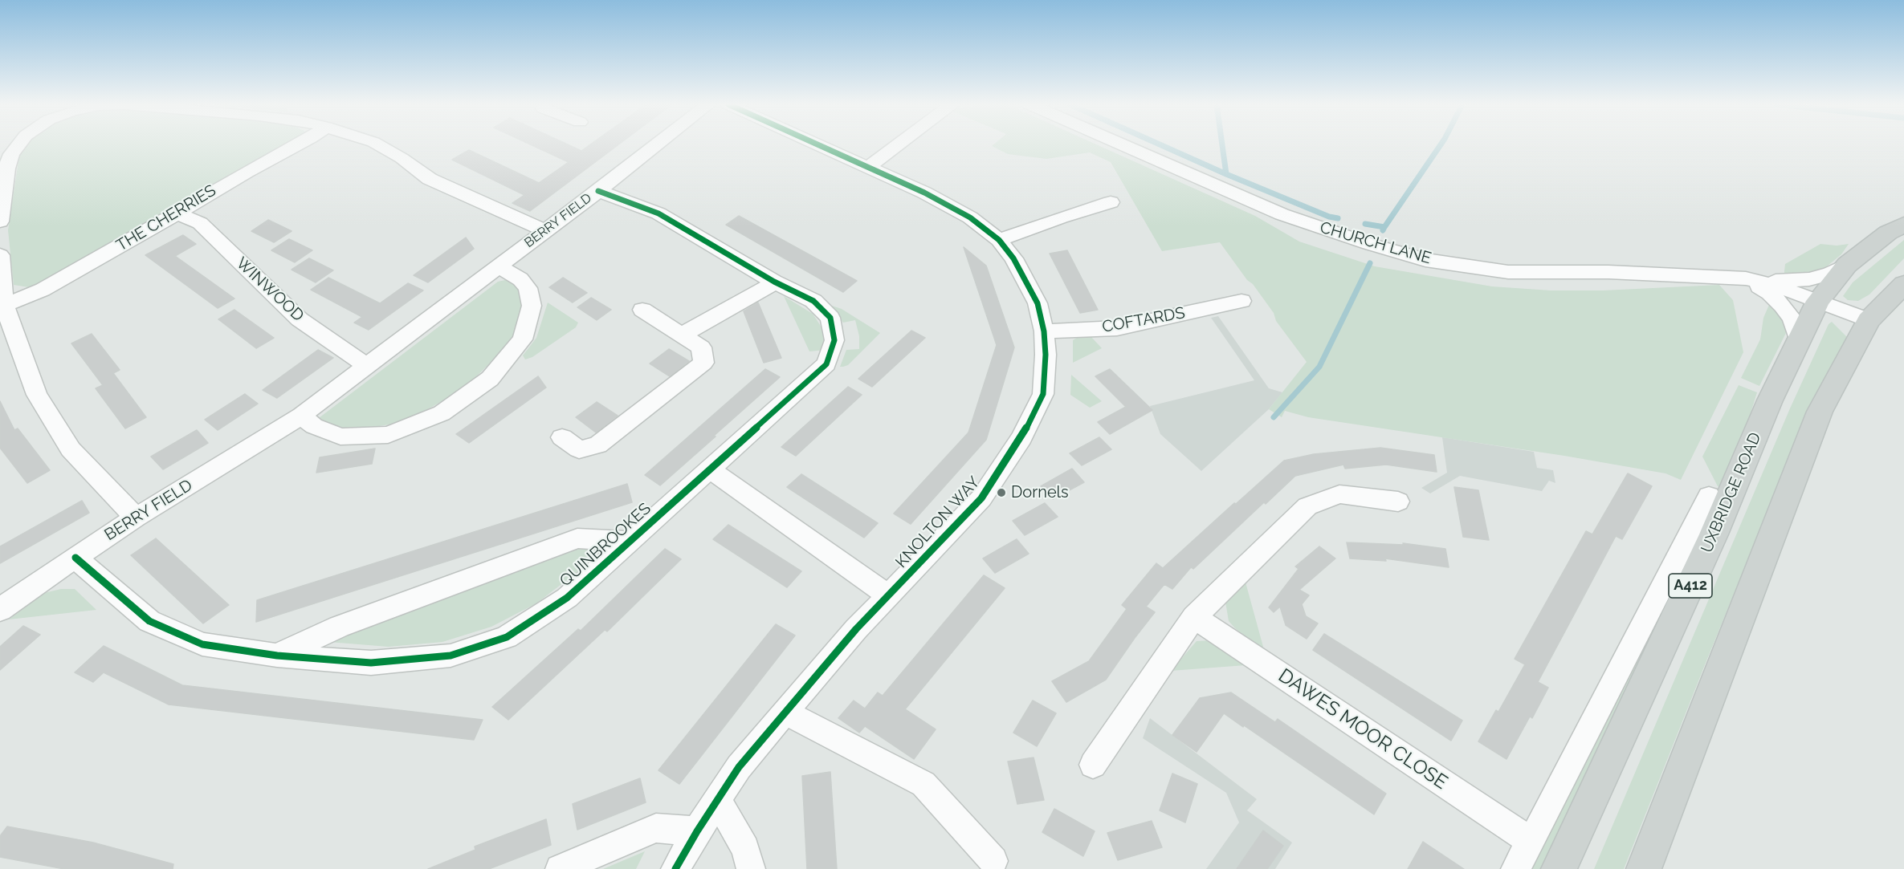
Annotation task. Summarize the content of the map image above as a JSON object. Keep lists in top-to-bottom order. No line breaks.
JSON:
{"streets":{"main road":["UXBRIDGE ROAD","A412"],"street":["THE CHERRIES","BERRY FIELD","CHURCH LANE","WINWOOD","COFTARDS","KNOLTON WAY","QUINBROOKES","DAWES MOOR CLOSE"]},"crossings":[["THE CHERRIES","WINWOOD"],["BERRY FIELD","WINWOOD"],["BERRY FIELD","QUINBROOKES"],["CHURCH LANE","UXBRIDGE ROAD"],["COFTARDS","KNOLTON WAY"]],"places":["Dornels"]}
